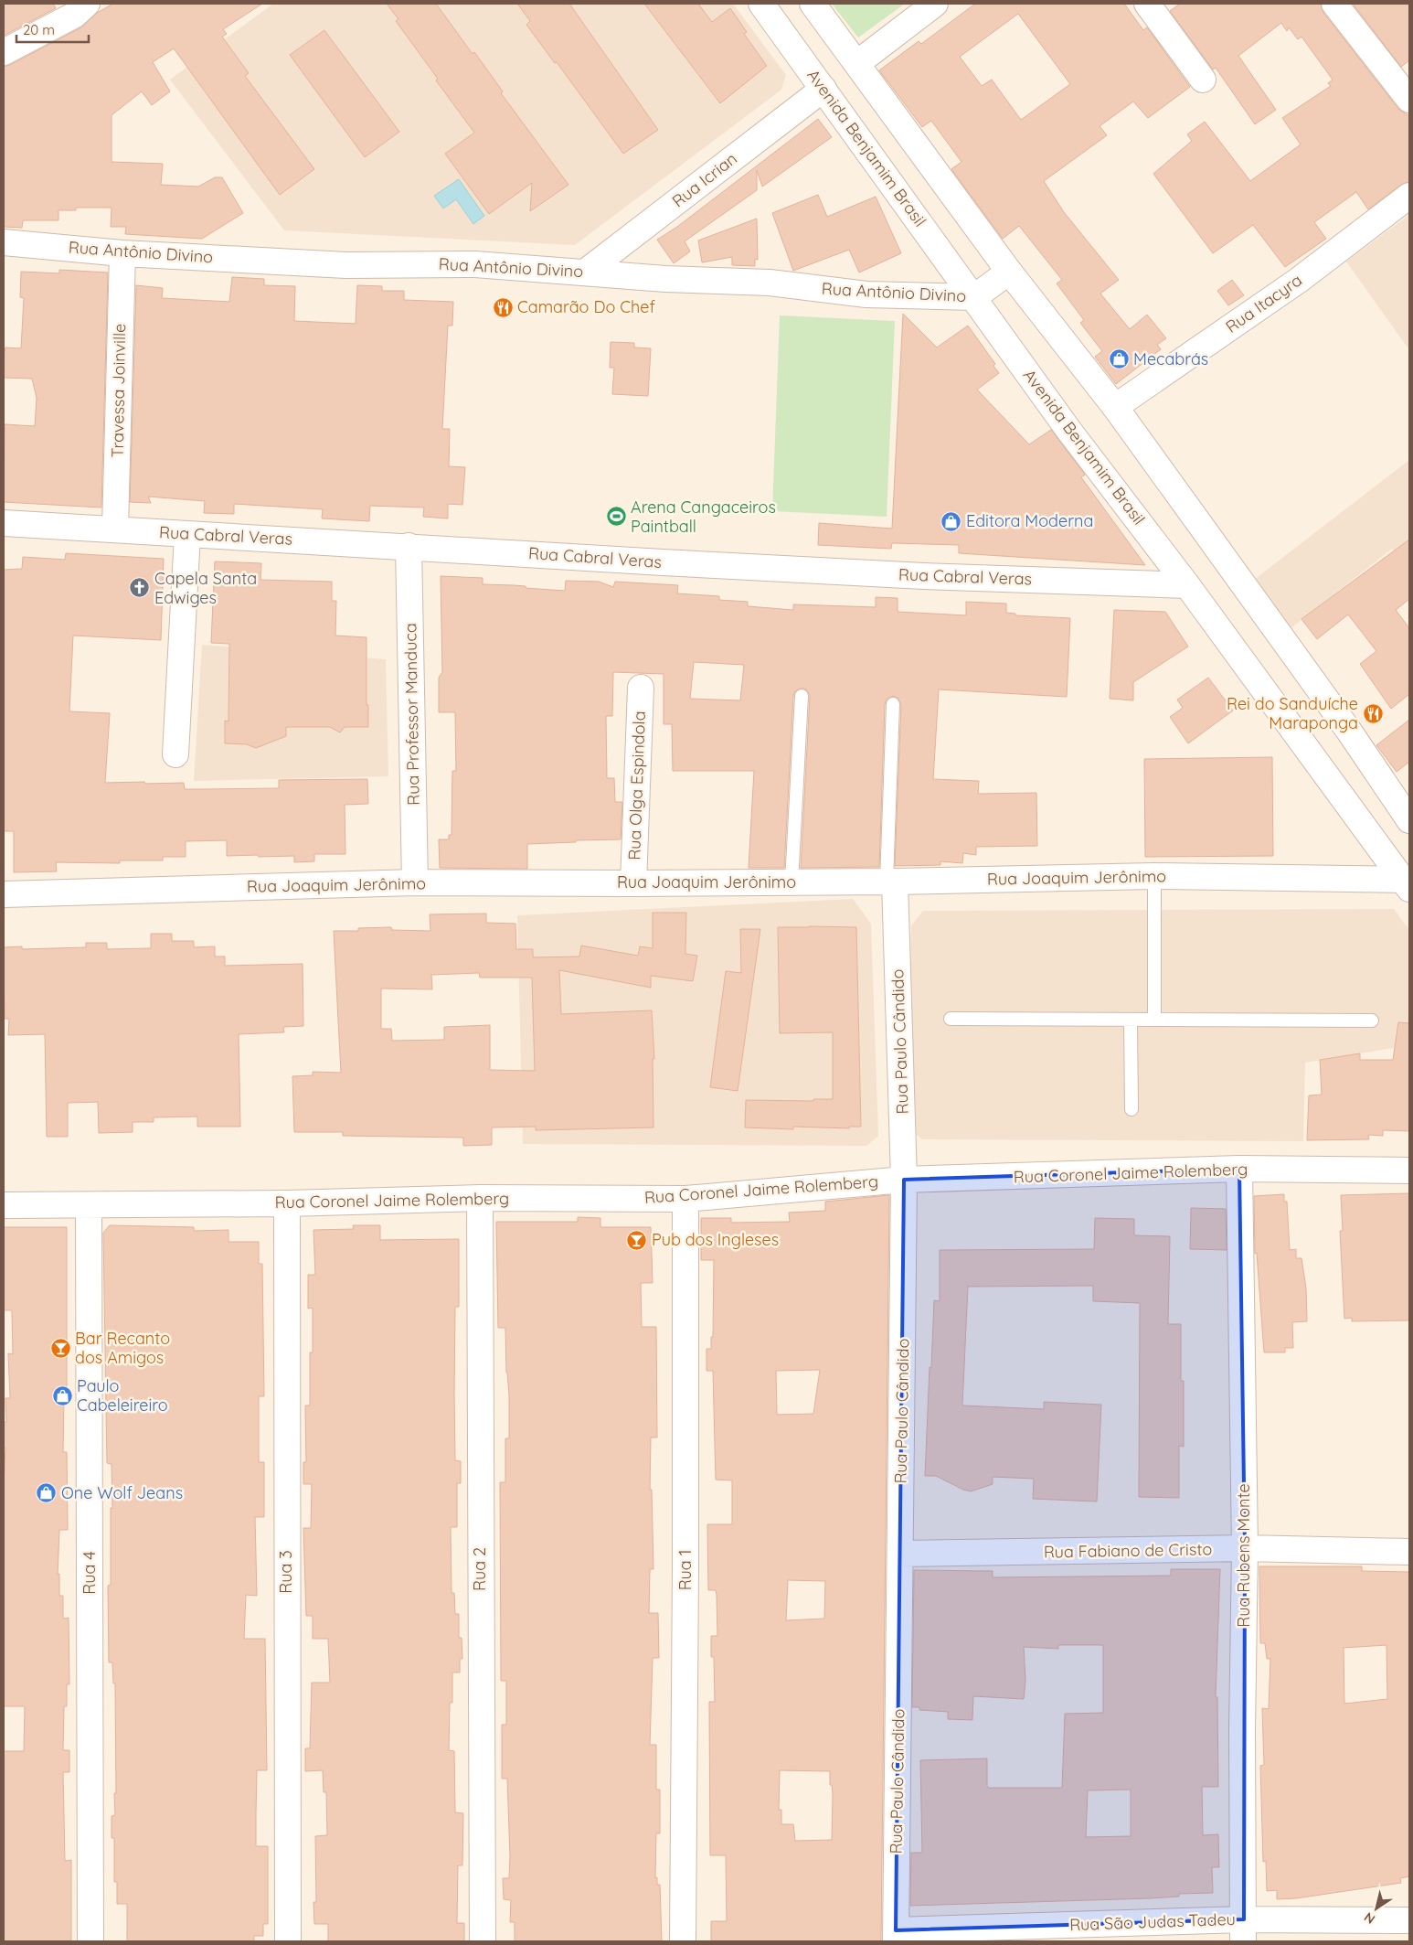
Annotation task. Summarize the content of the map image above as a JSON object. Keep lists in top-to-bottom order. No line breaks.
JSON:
{"streets":{"street":["Avenida Benjamim Brasil","Rua Icrian","Rua Antônio Divino","Rua Itacyra","Travessa Joinville","Rua Cabral Veras","Rua Professor Manduca","Rua Olga Espindola","Rua Joaquim Jerônimo","Rua Paulo Cândido","Rua Coronel Jaime Rolemberg","Rua Fabiano de Cristo","Rua Rubens Monte","Rua 2","Rua 1","Rua 3","Rua 4","Rua São Judas Tadeu"]},"crossings":[["Avenida Benjamim Brasil","Rua Icrian"],["Avenida Benjamim Brasil","Rua Antônio Divino"],["Avenida Benjamim Brasil","Rua Cabral Veras"],["Avenida Benjamim Brasil","Rua Joaquim Jerônimo"],["Rua Icrian","Rua Antônio Divino"],["Rua Antônio Divino","Travessa Joinville"],["Travessa Joinville","Rua Cabral Veras"],["Rua Cabral Veras","Rua Professor Manduca"],["Rua Professor Manduca","Rua Joaquim Jerônimo"],["Rua Olga Espindola","Rua Joaquim Jerônimo"],["Rua Joaquim Jerônimo","Rua Paulo Cândido"],["Rua Paulo Cândido","Rua Coronel Jaime Rolemberg"],["Rua Paulo Cândido","Rua Fabiano de Cristo"],["Rua Paulo Cândido","Rua São Judas Tadeu"],["Rua Coronel Jaime Rolemberg","Rua Rubens Monte"],["Rua Coronel Jaime Rolemberg","Rua 2"],["Rua Coronel Jaime Rolemberg","Rua 1"],["Rua Coronel Jaime Rolemberg","Rua 3"],["Rua Coronel Jaime Rolemberg","Rua 4"],["Rua Fabiano de Cristo","Rua Rubens Monte"],["Rua Rubens Monte","Rua São Judas Tadeu"]],"places":{"restaurant":["Camarão Do Chef","Rei do Sanduíche Maraponga"],"shop":["Mecabrás","Editora Moderna","Paulo Cabeleireiro","One Wolf Jeans"],"sports":["Arena Cangaceiros Paintball"],"church":["Capela Santa Edwiges"],"bar":["Pub dos Ingleses","Bar Recanto dos Amigos"]},"scale_bar":"20 m","north":"bottom left"}
